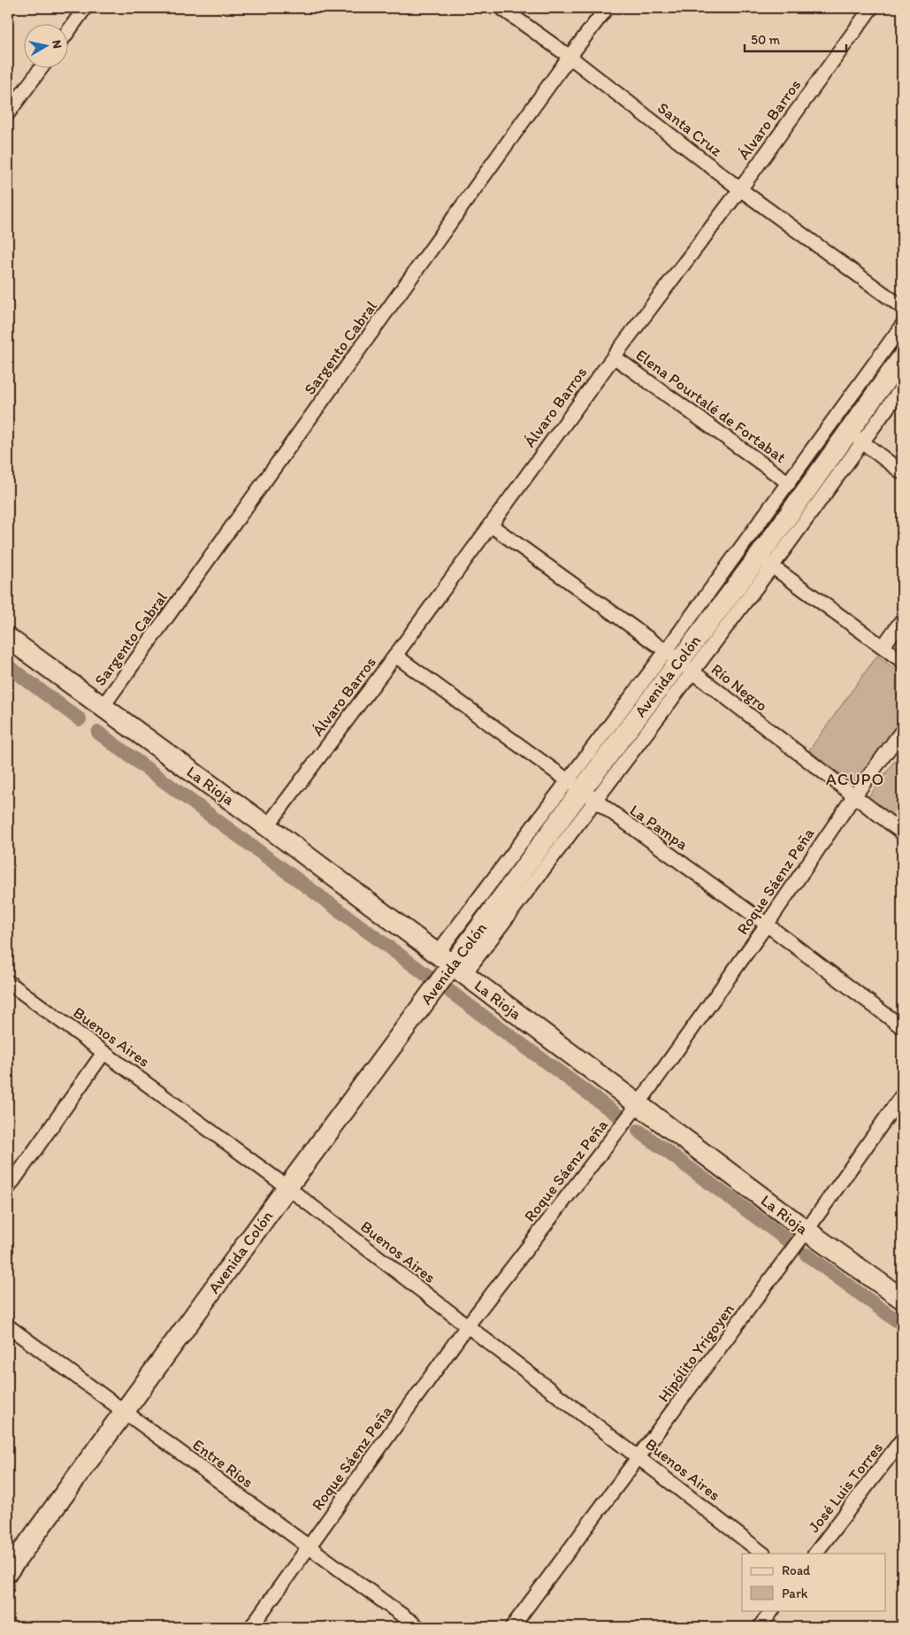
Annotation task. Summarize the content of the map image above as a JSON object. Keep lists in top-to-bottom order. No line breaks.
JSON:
{"streets":{"main road":["Avenida Colón","La Rioja"],"street":["Álvaro Barros","Santa Cruz","Sargento Cabral","Elena Pourtalé de Fortabat","Río Negro","La Pampa","Roque Sáenz Peña","Buenos Aires","Hipólito Yrigoyen","Entre Ríos","José Luis Torres"]},"crossings":[["Álvaro Barros","Santa Cruz"],["Álvaro Barros","Elena Pourtalé de Fortabat"],["Álvaro Barros","Río Negro"],["Álvaro Barros","La Rioja"],["Álvaro Barros","La Pampa"],["Santa Cruz","Sargento Cabral"],["Sargento Cabral","La Rioja"],["Elena Pourtalé de Fortabat","Avenida Colón"],["Avenida Colón","Río Negro"],["Avenida Colón","La Rioja"],["Avenida Colón","La Pampa"],["Avenida Colón","Buenos Aires"],["Avenida Colón","Entre Ríos"],["Río Negro","Roque Sáenz Peña"],["La Rioja","Roque Sáenz Peña"],["La Rioja","Hipólito Yrigoyen"],["La Pampa","Roque Sáenz Peña"],["Roque Sáenz Peña","Buenos Aires"],["Roque Sáenz Peña","Entre Ríos"],["Buenos Aires","Hipólito Yrigoyen"]],"districts":["ACUPO"],"legend":["Road","Park"],"scale_bar":"50 m","north":"right"}
